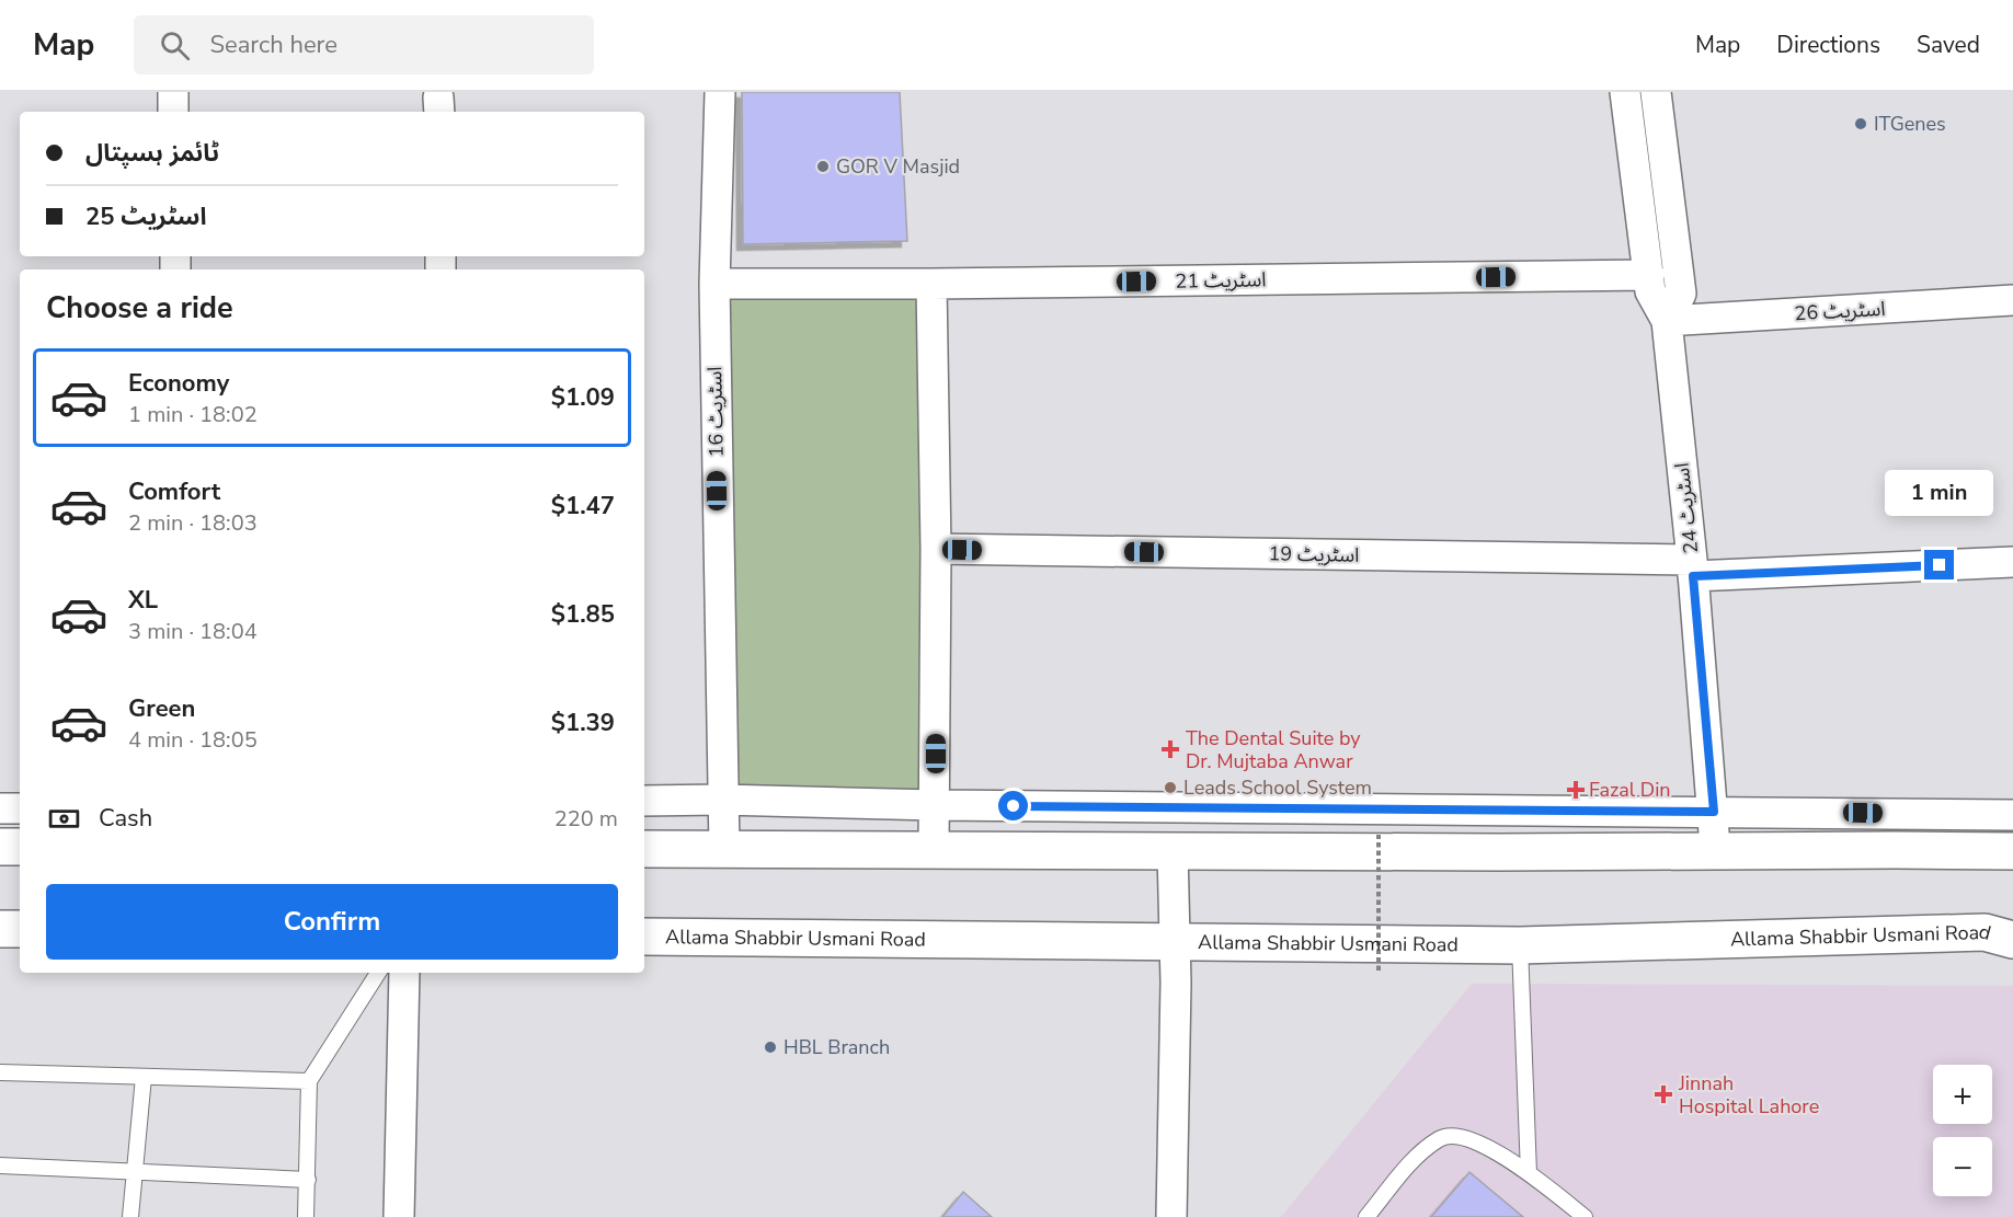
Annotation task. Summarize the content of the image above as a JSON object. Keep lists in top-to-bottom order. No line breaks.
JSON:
{"streets":{"main road":["Allama Shabbir Usmani Road"],"street":["اسٹریٹ 21","اسٹریٹ 26","اسٹریٹ 16","اسٹریٹ 24","اسٹریٹ 19"]},"crossings":[["اسٹریٹ 21","اسٹریٹ 16"],["اسٹریٹ 21","اسٹریٹ 24"],["اسٹریٹ 26","اسٹریٹ 24"],["اسٹریٹ 24","اسٹریٹ 19"]],"places":{"other":["ITGenes","GOR V Masjid","Leads School System","HBL Branch"],"health":["The Dental Suite by Dr. Mujtaba Anwar","Fazal Din","Jinnah Hospital Lahore"]},"page":{"header":"Map","search":"Search here","nav":["Map","Directions","Saved"],"banner":["ٹائمز ہسپتال","اسٹریٹ 25"],"heading":"Choose a ride","list":[{"name":"Economy","note":"1 min · 18:02","value":"$1.09"},{"name":"Comfort","note":"2 min · 18:03","value":"$1.47"},{"name":"XL","note":"3 min · 18:04","value":"$1.85"},{"name":"Green","note":"4 min · 18:05","value":"$1.39"}],"bubble":"1 min","pay":["Cash","220 m"],"buttons":"Confirm","map_buttons":["+","−"]}}
